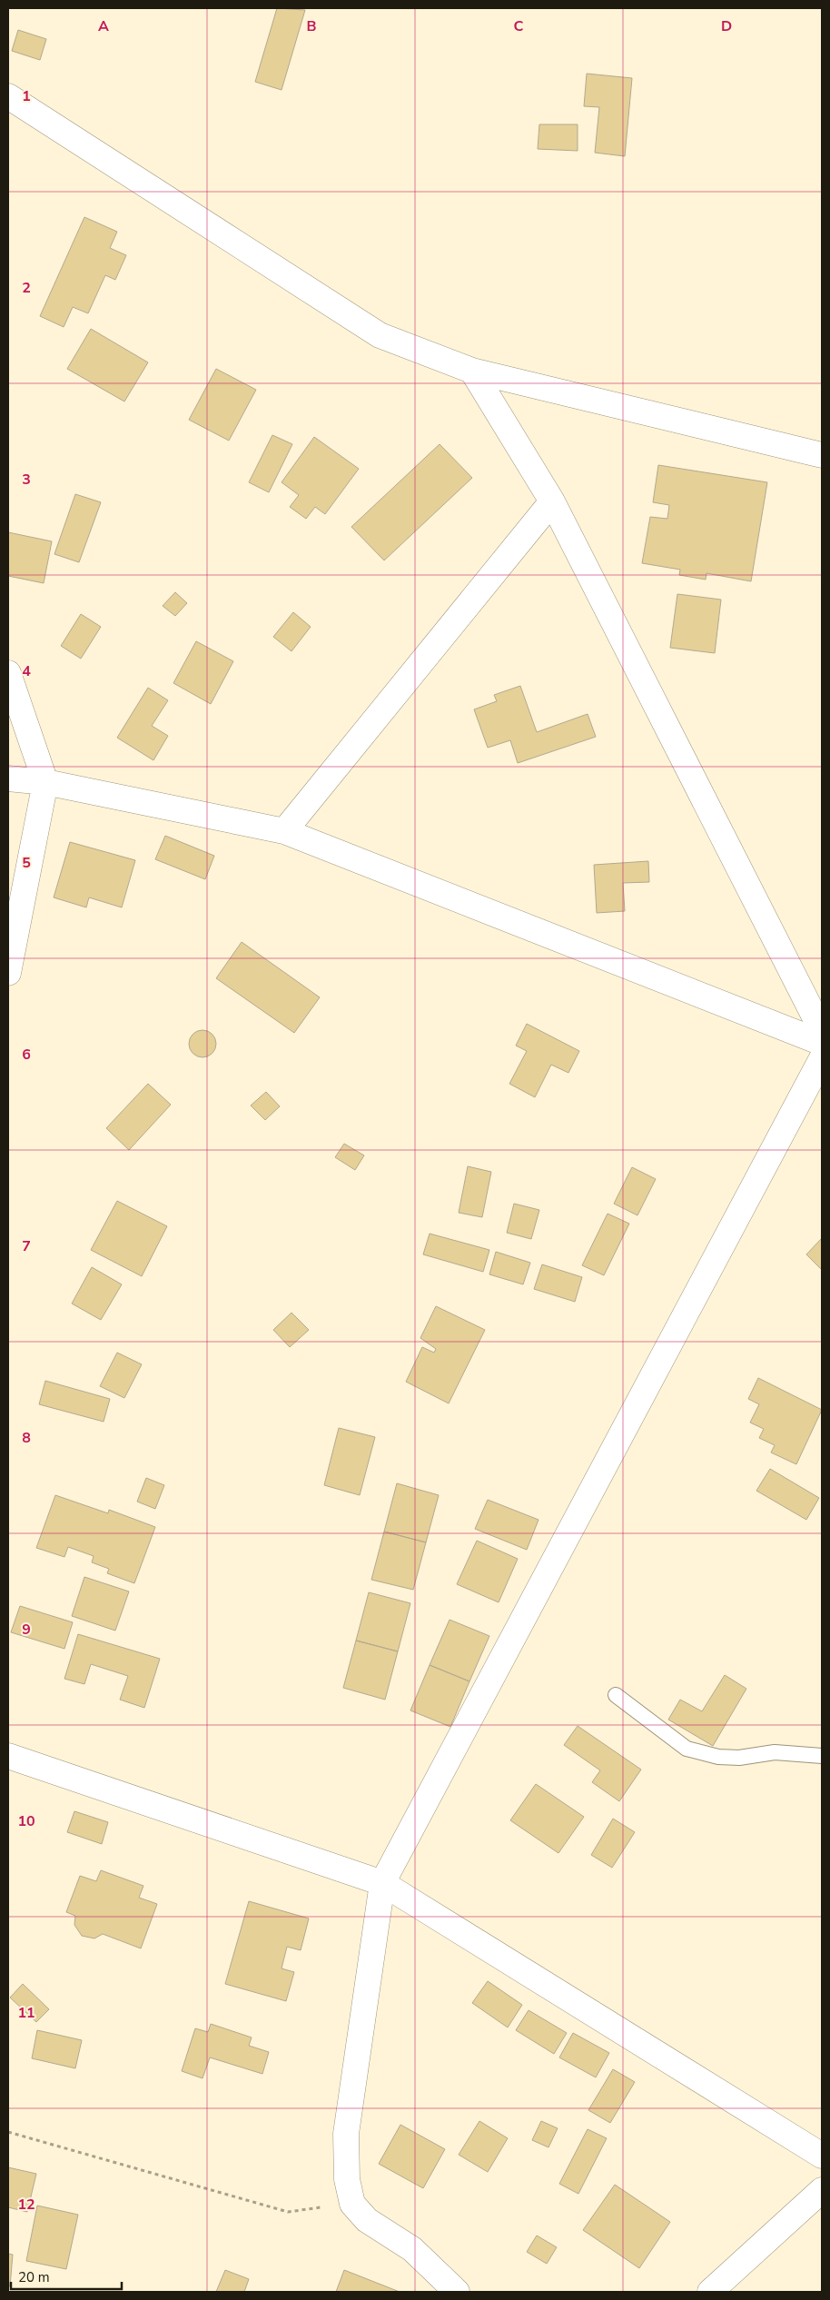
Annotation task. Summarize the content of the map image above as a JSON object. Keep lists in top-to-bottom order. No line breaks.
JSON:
{"scale_bar":"20 m","grid":{"columns":["A","B","C","D"],"rows":["1","2","3","4","5","6","7","8","9","10","11","12"]}}
